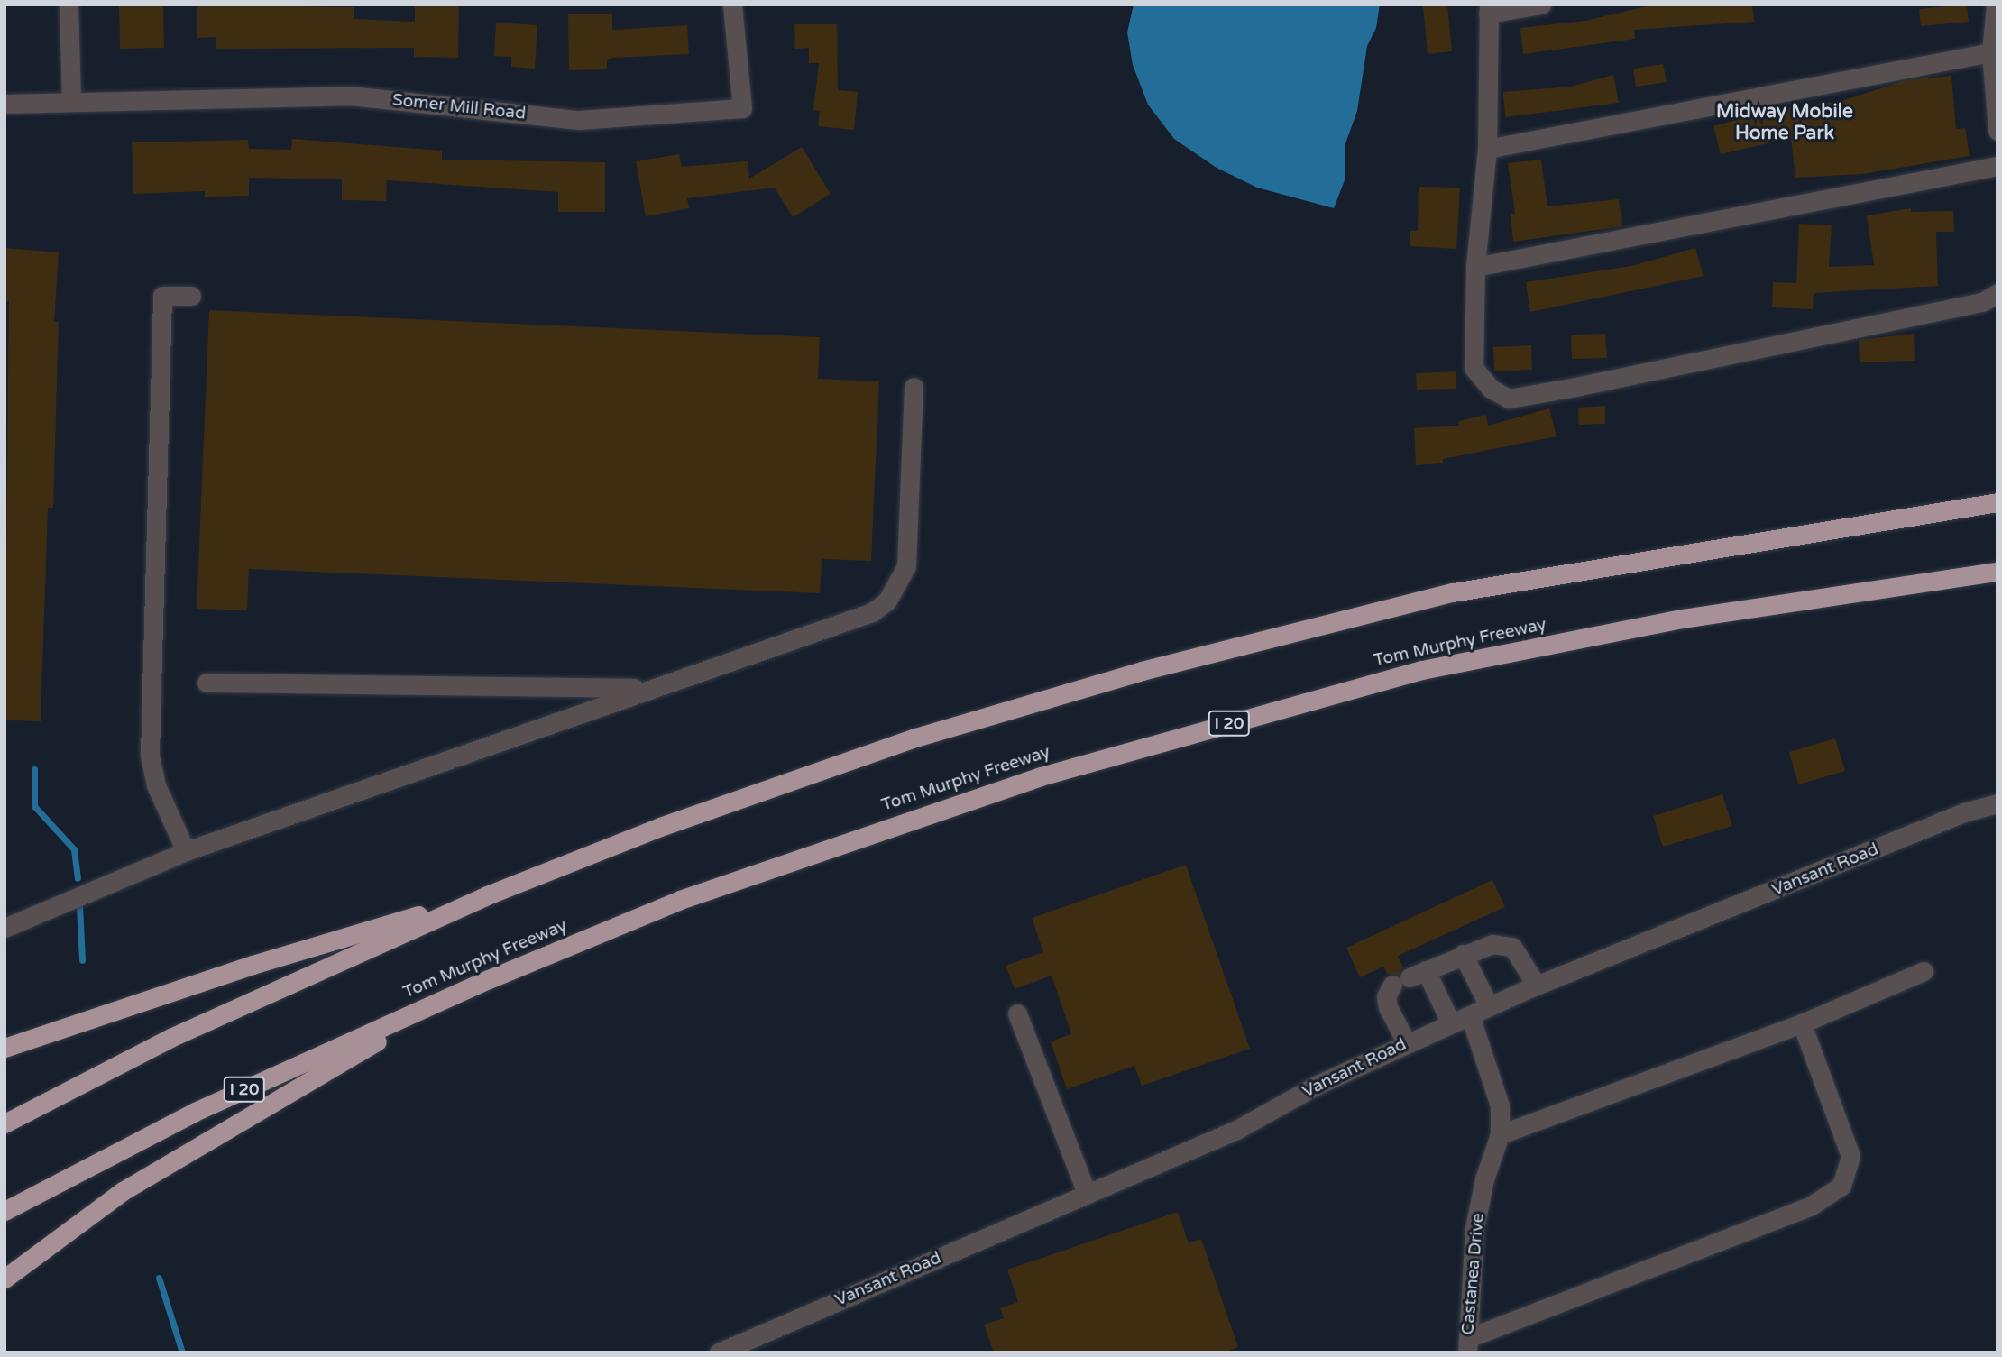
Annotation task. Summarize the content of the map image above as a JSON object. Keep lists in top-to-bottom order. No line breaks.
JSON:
{"streets":{"highway":["Tom Murphy Freeway","I 20"],"street":["Somer Mill Road","Vansant Road","Castanea Drive"]},"crossings":[["Vansant Road","Castanea Drive"]],"districts":["Midway Mobile Home Park"]}
